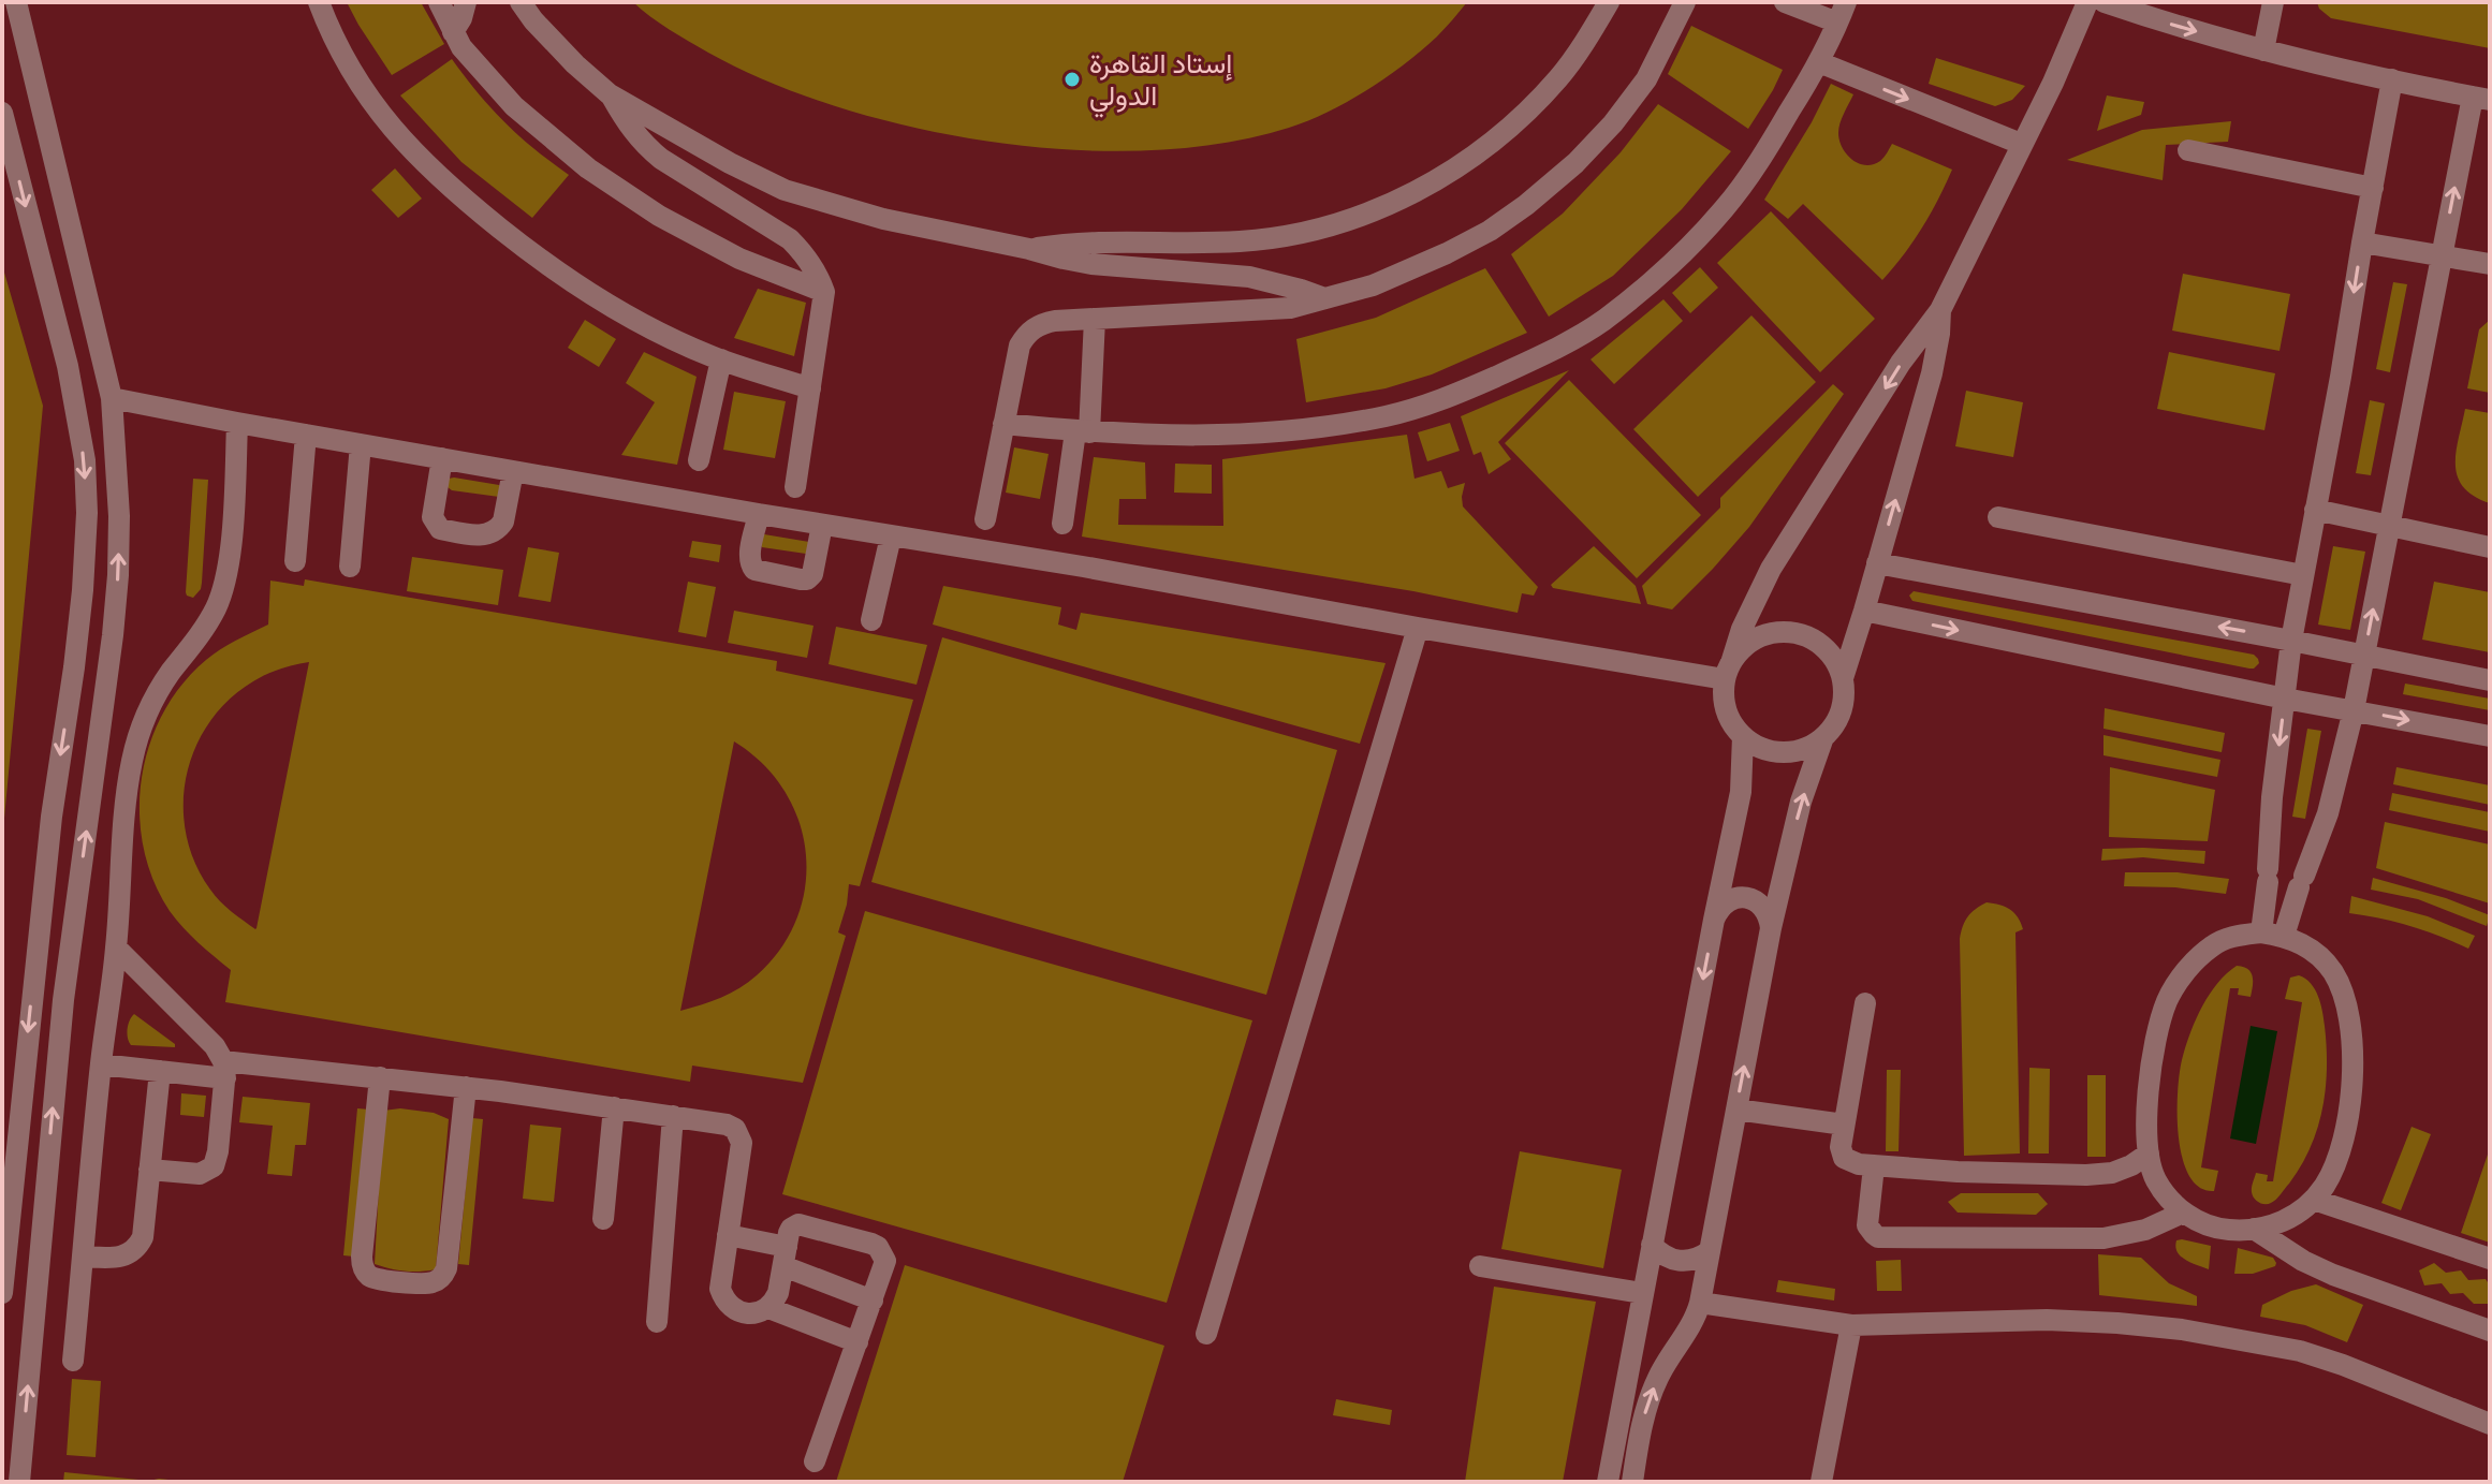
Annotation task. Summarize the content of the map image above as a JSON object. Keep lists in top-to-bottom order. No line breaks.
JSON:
{"places":["إستاد القاهرة الدولي"]}
